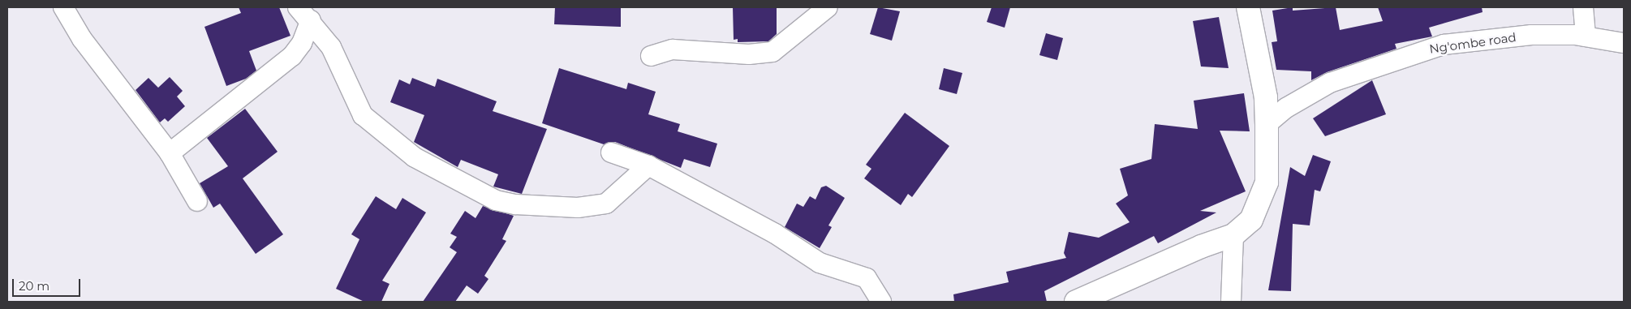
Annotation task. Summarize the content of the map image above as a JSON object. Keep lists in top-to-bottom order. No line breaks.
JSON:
{"streets":{"street":["Ng'ombe road"]},"scale_bar":"20 m"}
